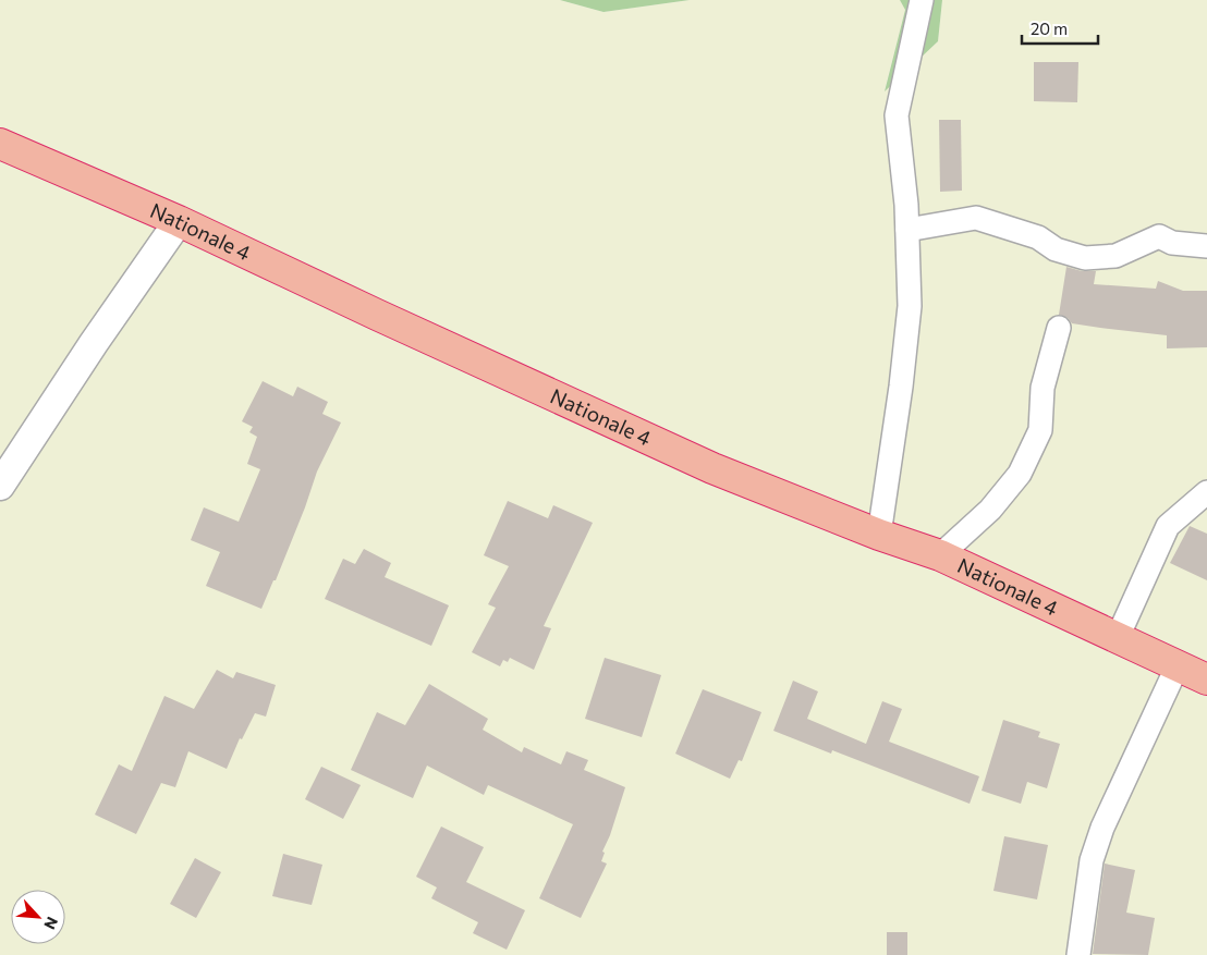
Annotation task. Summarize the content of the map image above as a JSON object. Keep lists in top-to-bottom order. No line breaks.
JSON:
{"streets":{"highway":["Nationale 4"]},"scale_bar":"20 m","north":"bottom right"}
